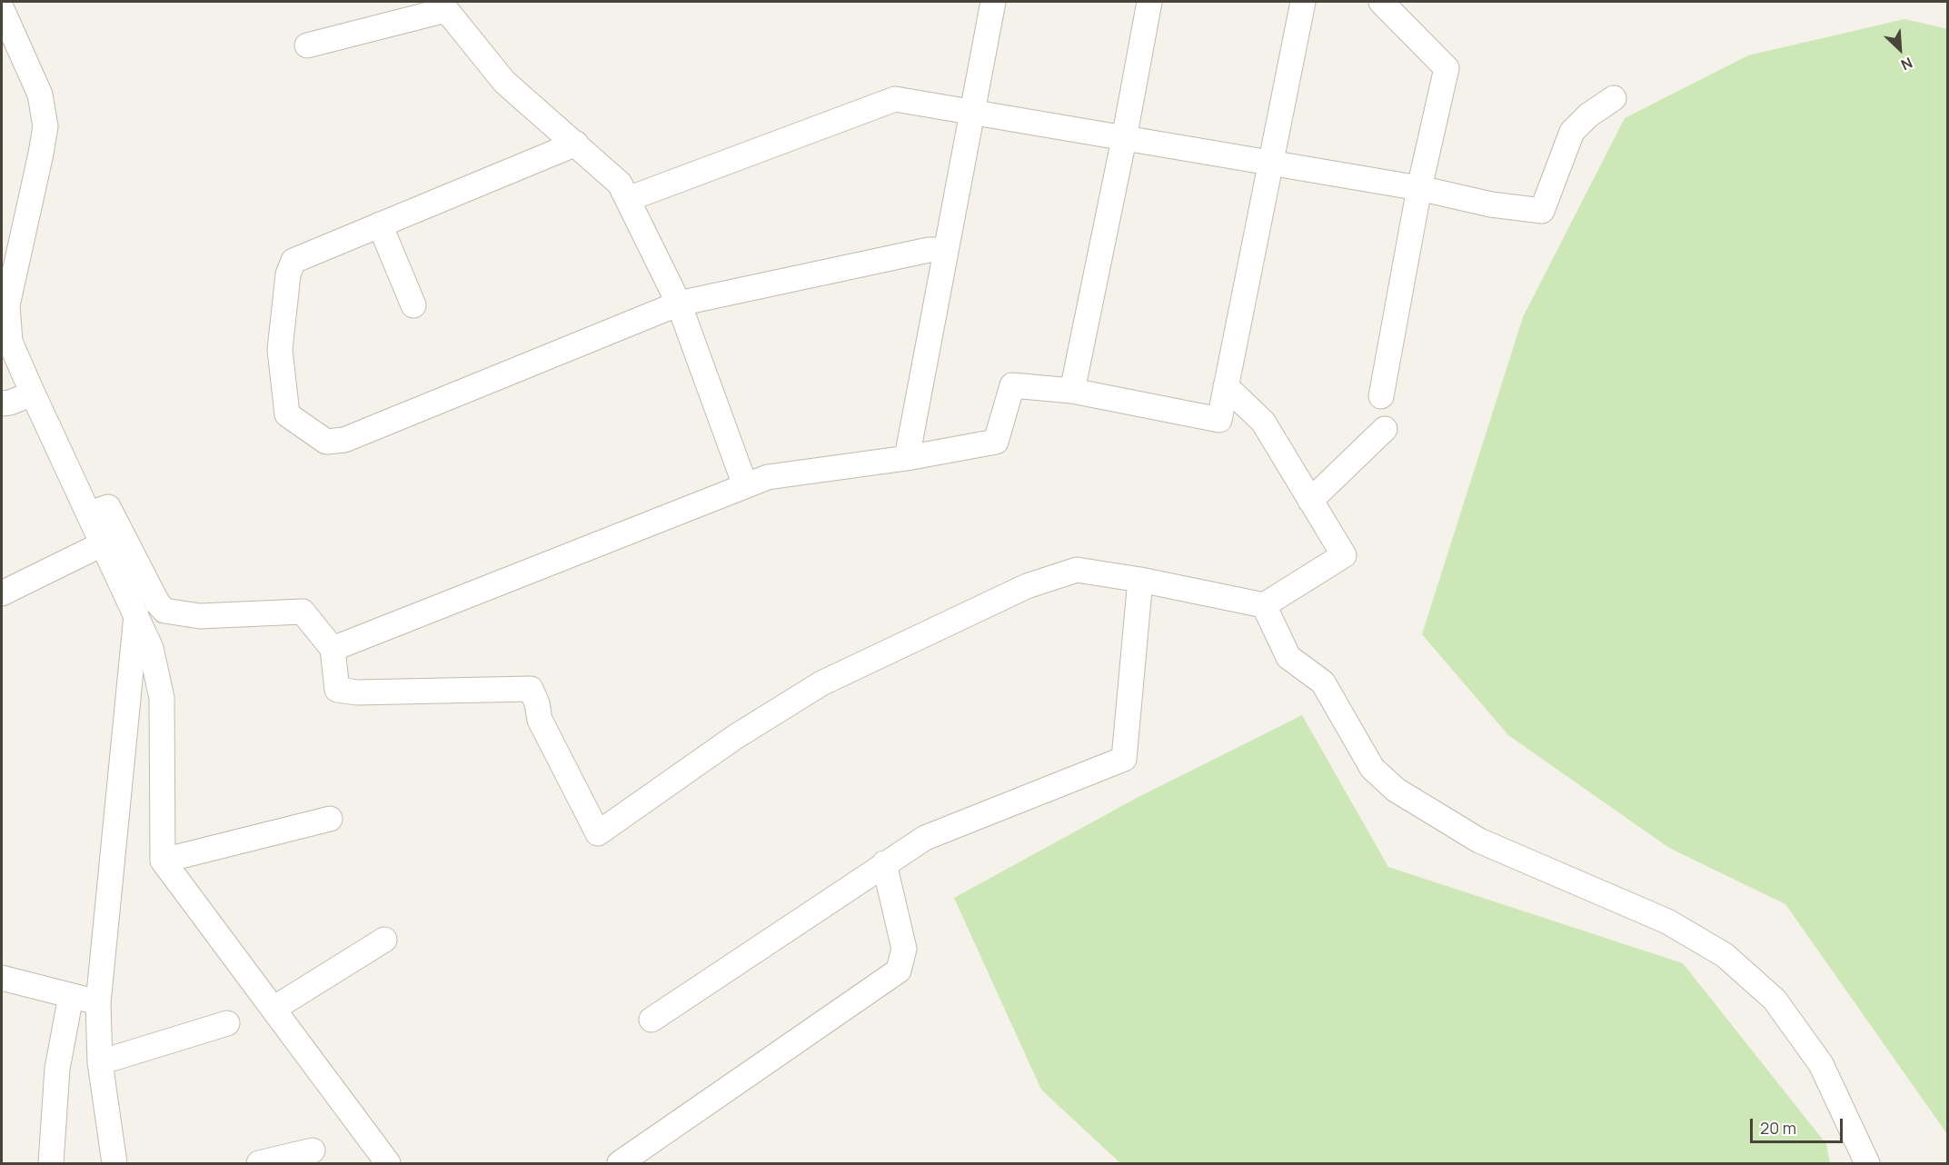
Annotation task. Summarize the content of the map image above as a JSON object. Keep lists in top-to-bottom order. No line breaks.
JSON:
{"scale_bar":"20 m","north":"bottom right"}
